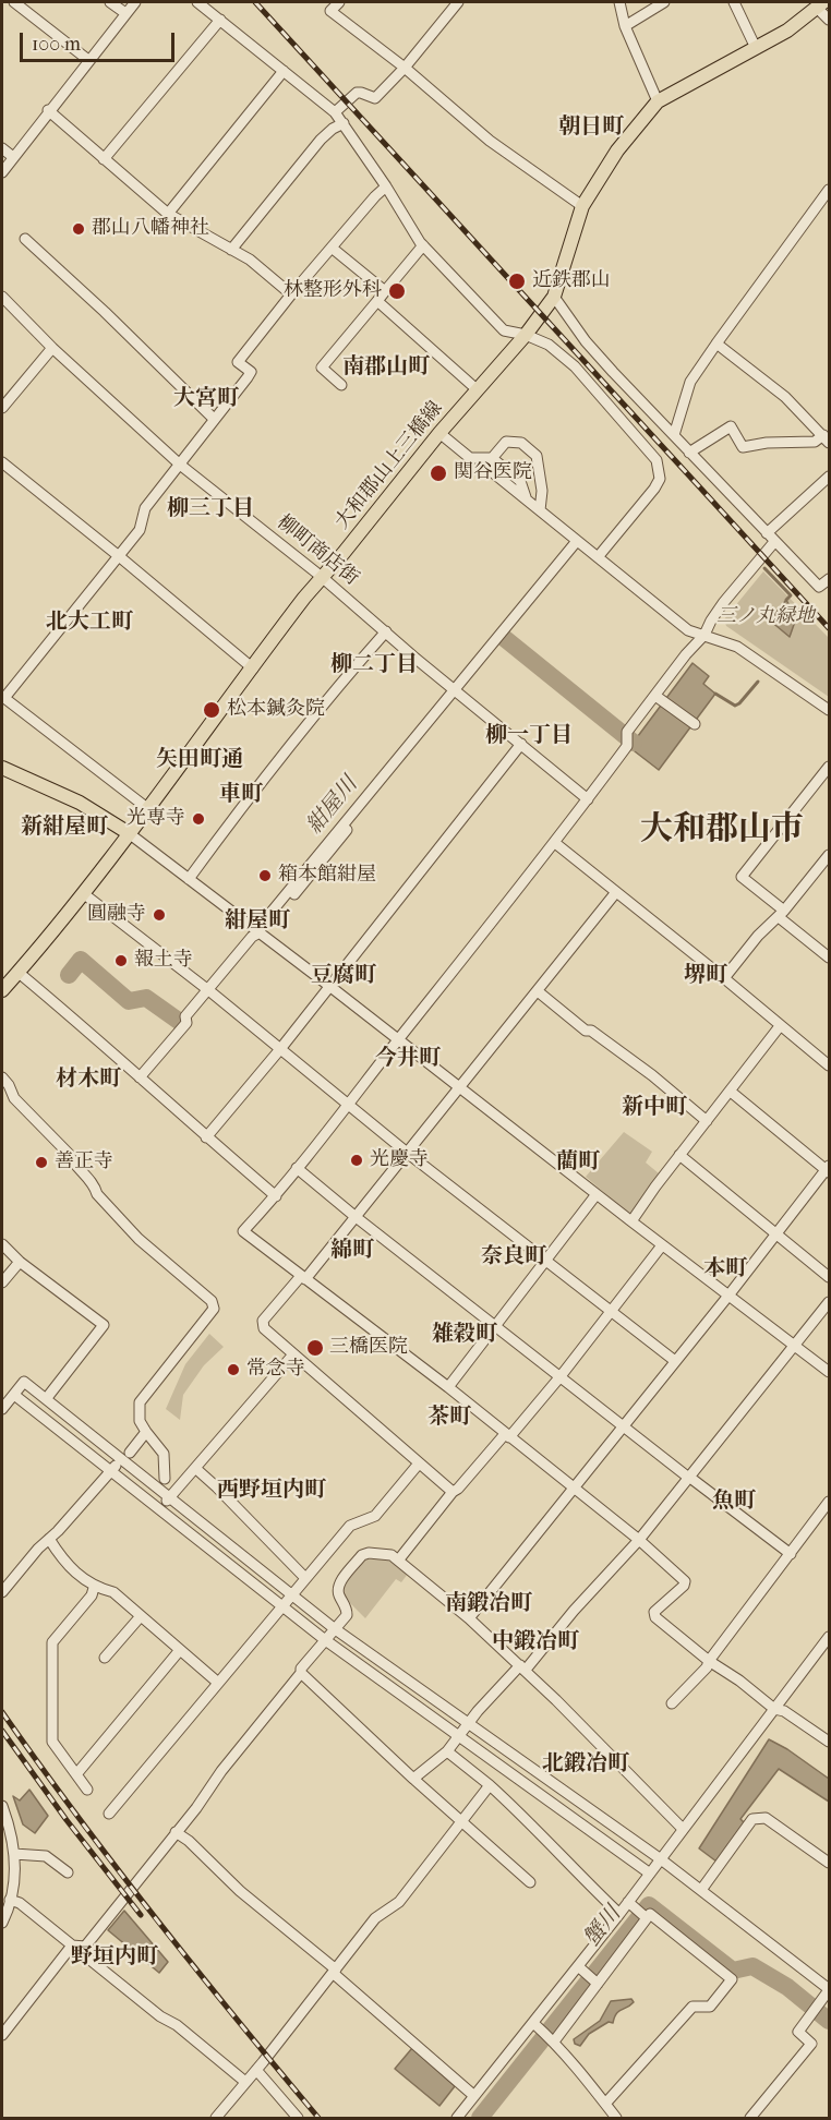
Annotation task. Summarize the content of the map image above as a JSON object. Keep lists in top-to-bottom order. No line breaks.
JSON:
{"streets":{"main road":["大和郡山上三橋線"],"street":["柳町商店街"]},"crossings":[["大和郡山上三橋線","柳町商店街"]],"districts":["朝日町","南郡山町","大宮町","柳三丁目","北大工町","柳二丁目","柳一丁目","矢田町通","車町","新紺屋町","大和郡山市","紺屋町","豆腐町","堺町","今井町","材木町","新中町","藺町","綿町","奈良町","本町","雑穀町","茶町","西野垣内町","魚町","南鍛冶町","中鍛冶町","北鍛冶町","野垣内町"],"water":["紺屋川","蟹川"],"parks":["三ノ丸緑地"],"places":["郡山八幡神社","近鉄郡山","林整形外科","関谷医院","松本鍼灸院","光専寺","箱本館紺屋","圓融寺","報土寺","光慶寺","善正寺","三橋医院","常念寺"],"scale_bar":"100 m"}
